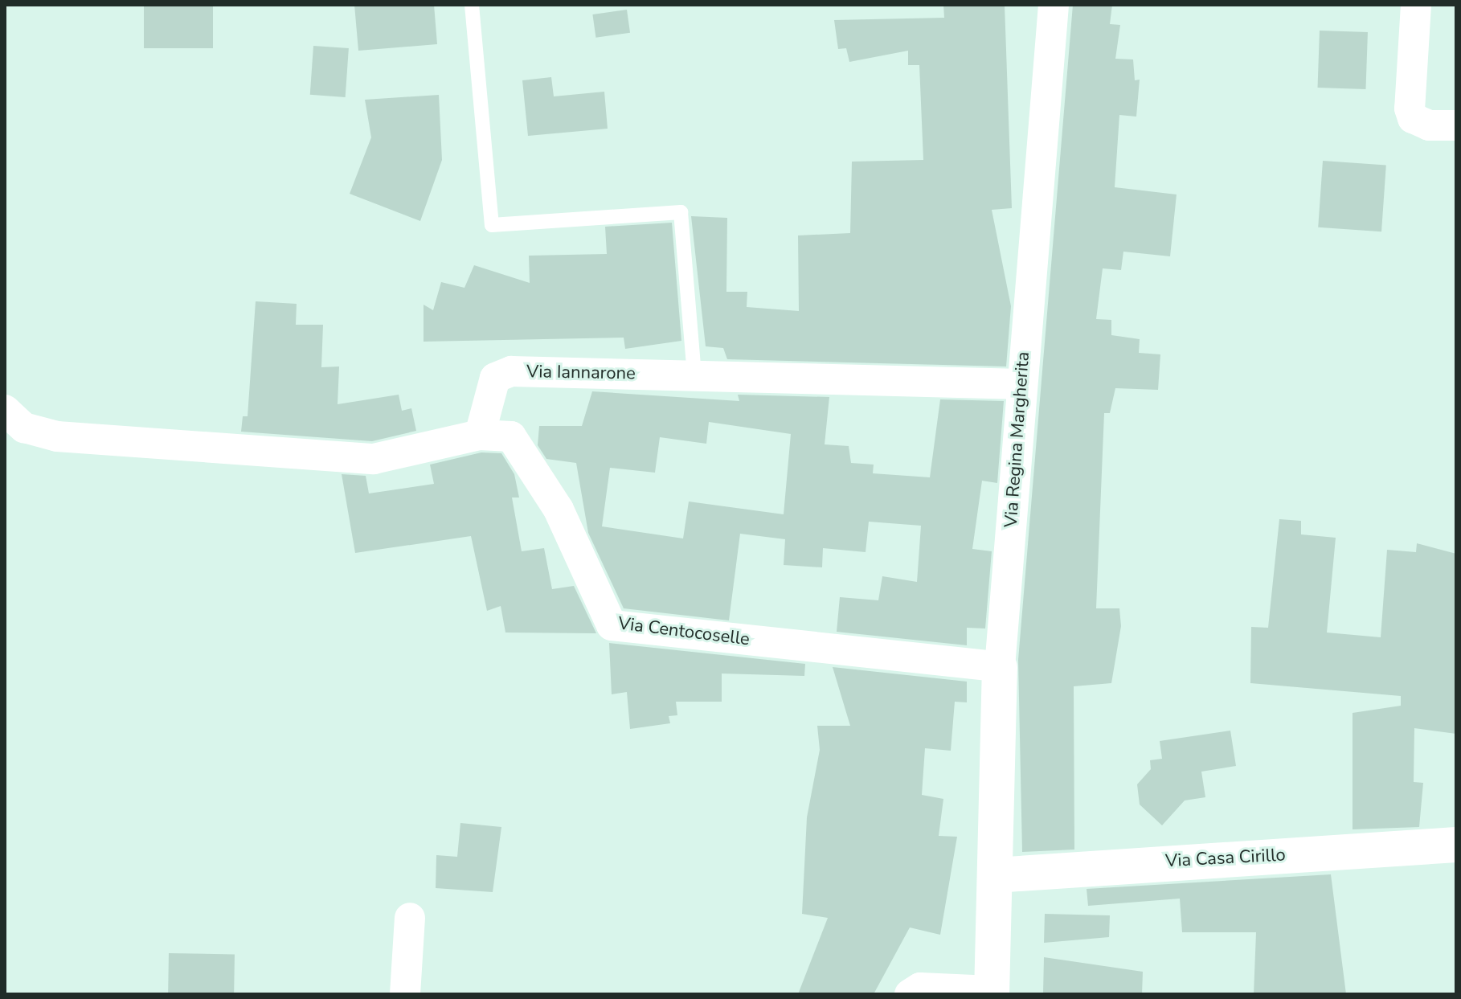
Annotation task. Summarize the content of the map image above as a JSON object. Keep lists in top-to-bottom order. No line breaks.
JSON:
{"streets":{"street":["Via Iannarone","Via Regina Margherita","Via Centocoselle","Via Casa Cirillo"]},"crossings":[["Via Iannarone","Via Regina Margherita"],["Via Iannarone","Via Centocoselle"],["Via Regina Margherita","Via Centocoselle"],["Via Regina Margherita","Via Casa Cirillo"]]}
